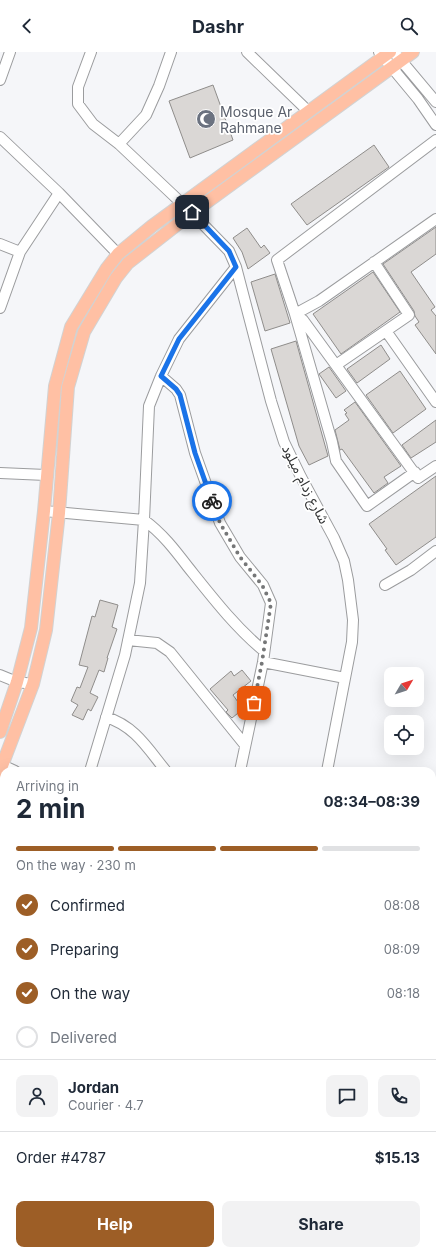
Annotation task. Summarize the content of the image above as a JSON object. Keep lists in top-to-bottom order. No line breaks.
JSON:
{"streets":{"street":["شارع زدام ميلود"]},"places":{"mosque":["Mosque Ar Rahmane"]},"north":"top right","page":{"header":"Dashr","heading":["2 min","Arriving in","08:34–08:39"],"panel":["Jordan","Courier · 4.7","Order #4787","$15.13"],"bar":"On the way · 230 m","list":[["Confirmed","08:08"],["Preparing","08:09"],["On the way","08:18"],"Delivered"],"buttons":["Help","Share"]}}
